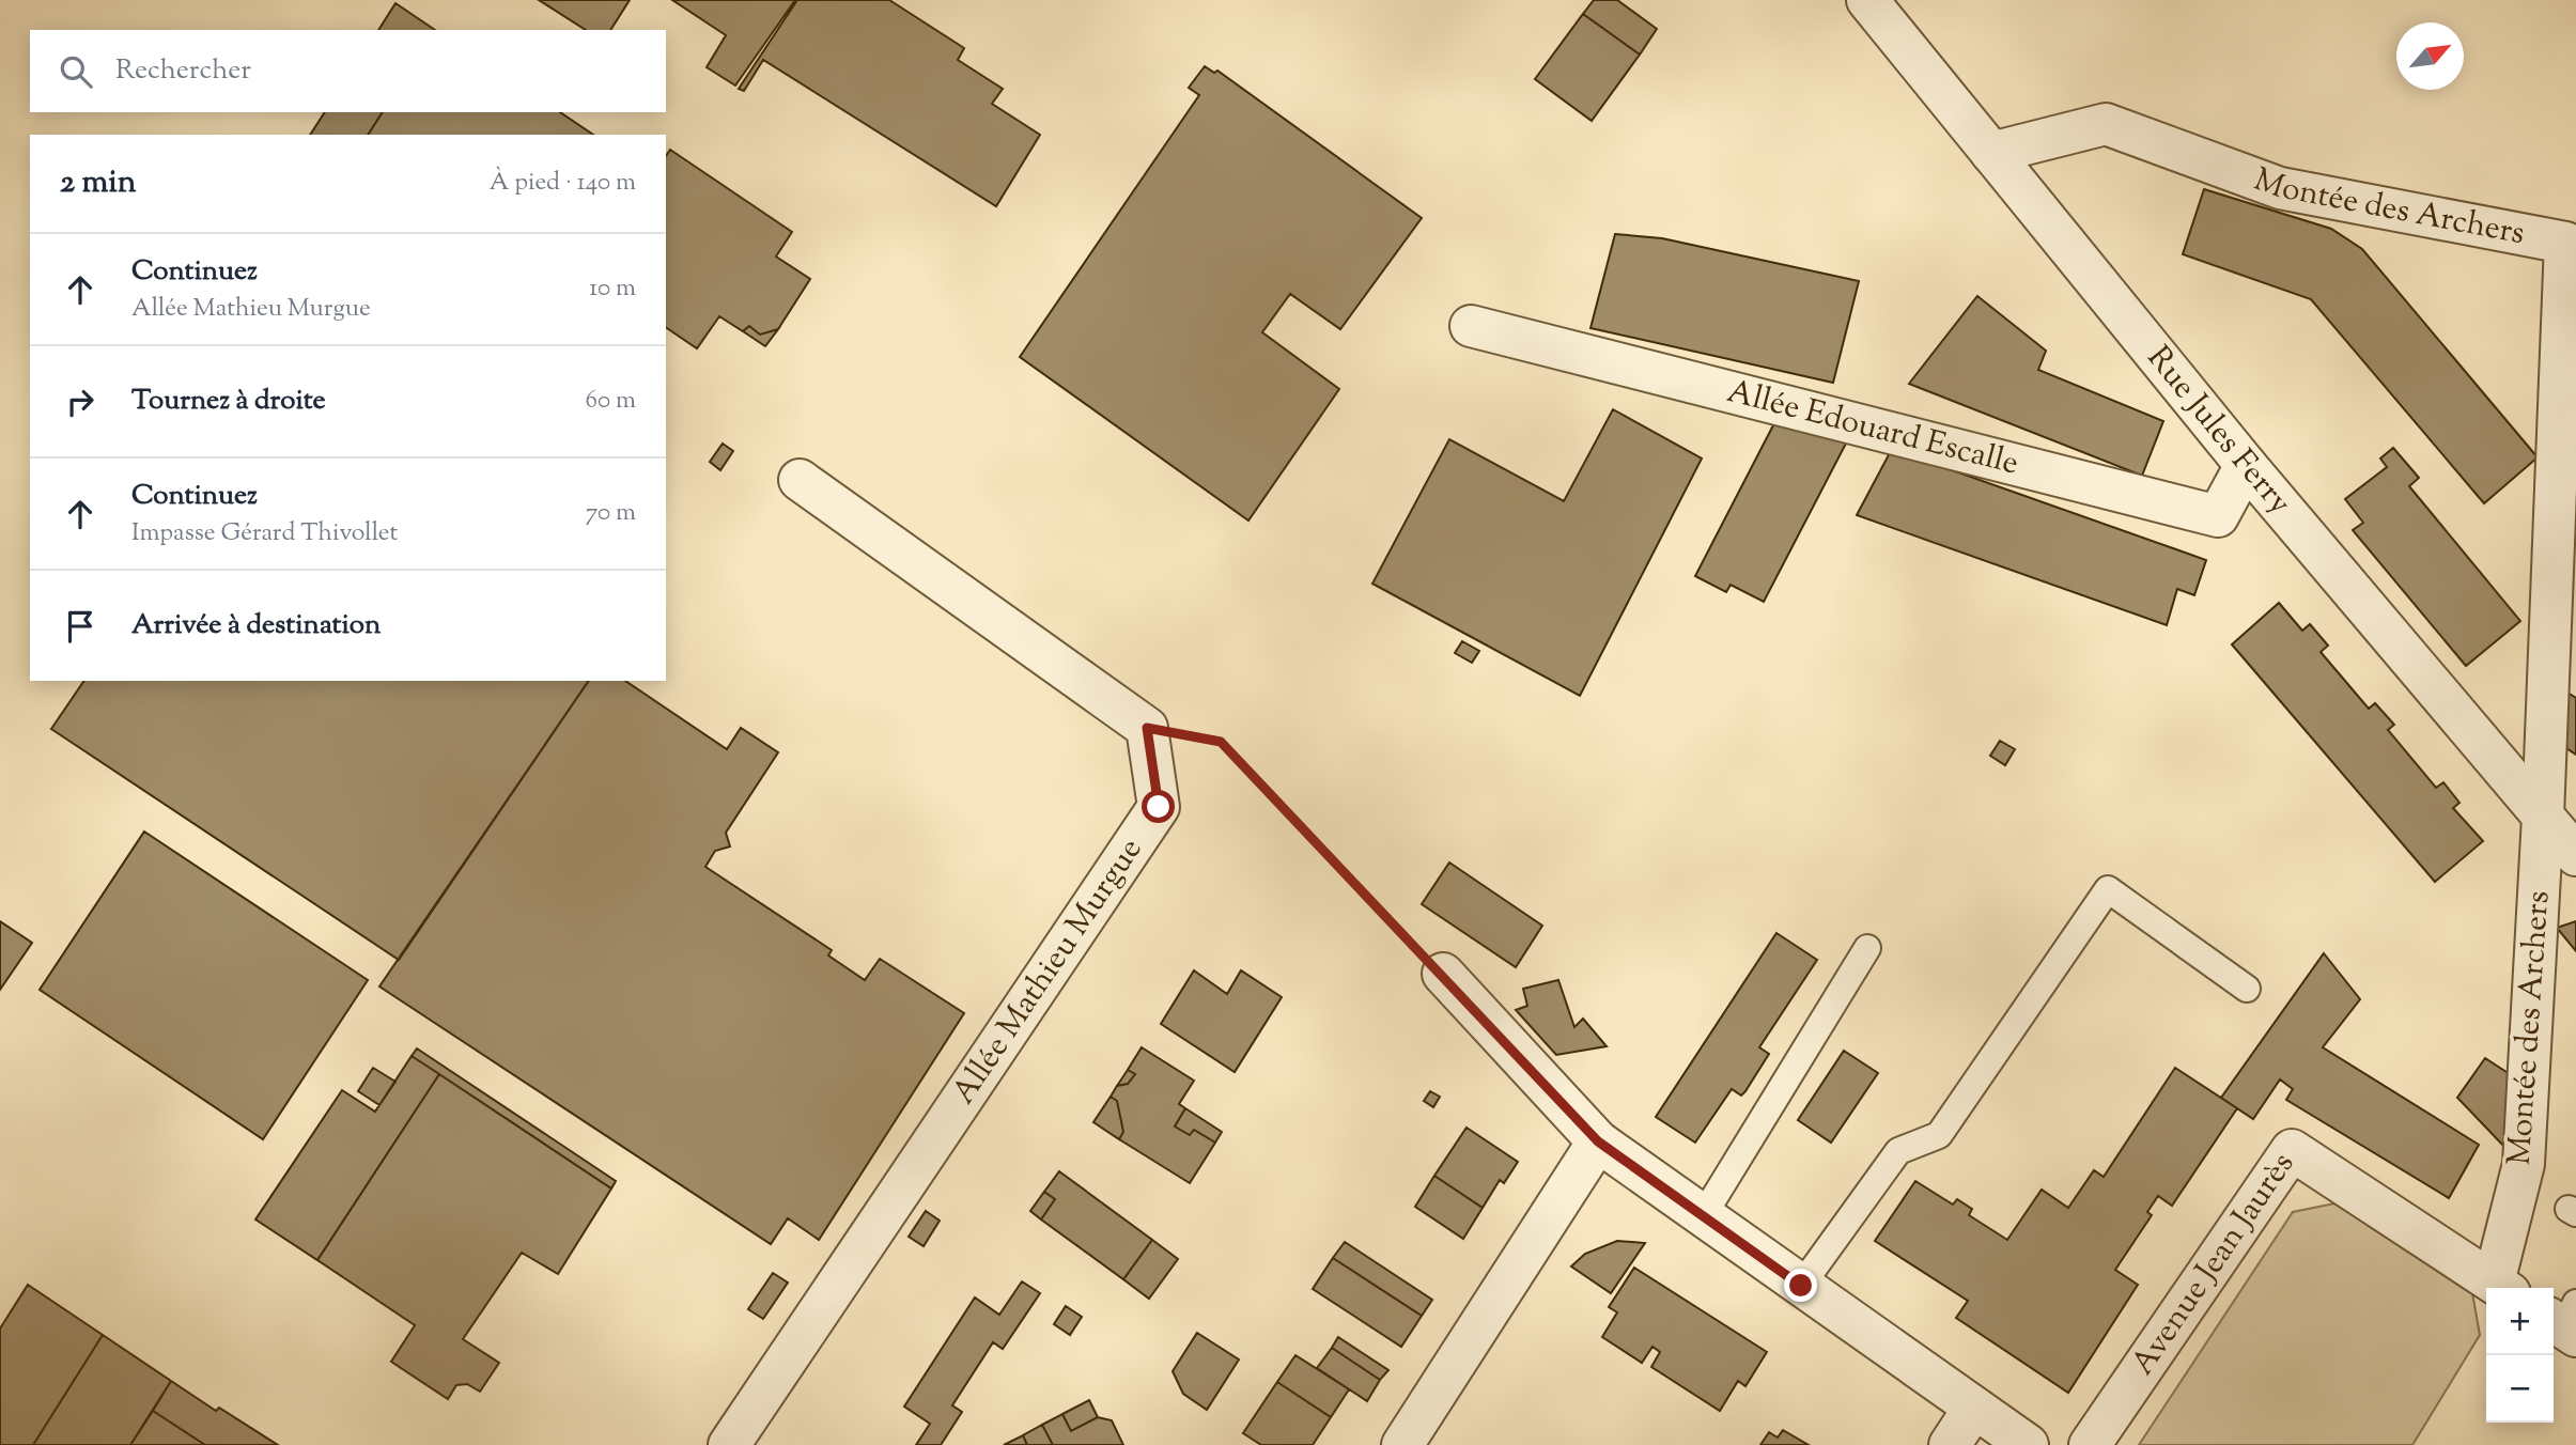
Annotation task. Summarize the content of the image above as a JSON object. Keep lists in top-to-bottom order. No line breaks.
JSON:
{"streets":{"street":["Montée des Archers","Allée Edouard Escalle","Rue Jules Ferry","Allée Mathieu Murgue","Avenue Jean Jaurès"]},"crossings":[["Montée des Archers","Rue Jules Ferry"],["Montée des Archers","Avenue Jean Jaurès"],["Allée Edouard Escalle","Rue Jules Ferry"]],"north":"top right","page":{"search":"Rechercher","heading":["2 min","À pied · 140 m"],"list":[["Continuez","Allée Mathieu Murgue","10 m"],["Tournez à droite","60 m"],["Continuez","Impasse Gérard Thivollet","70 m"],"Arrivée à destination"],"map_buttons":["+","−"]}}
